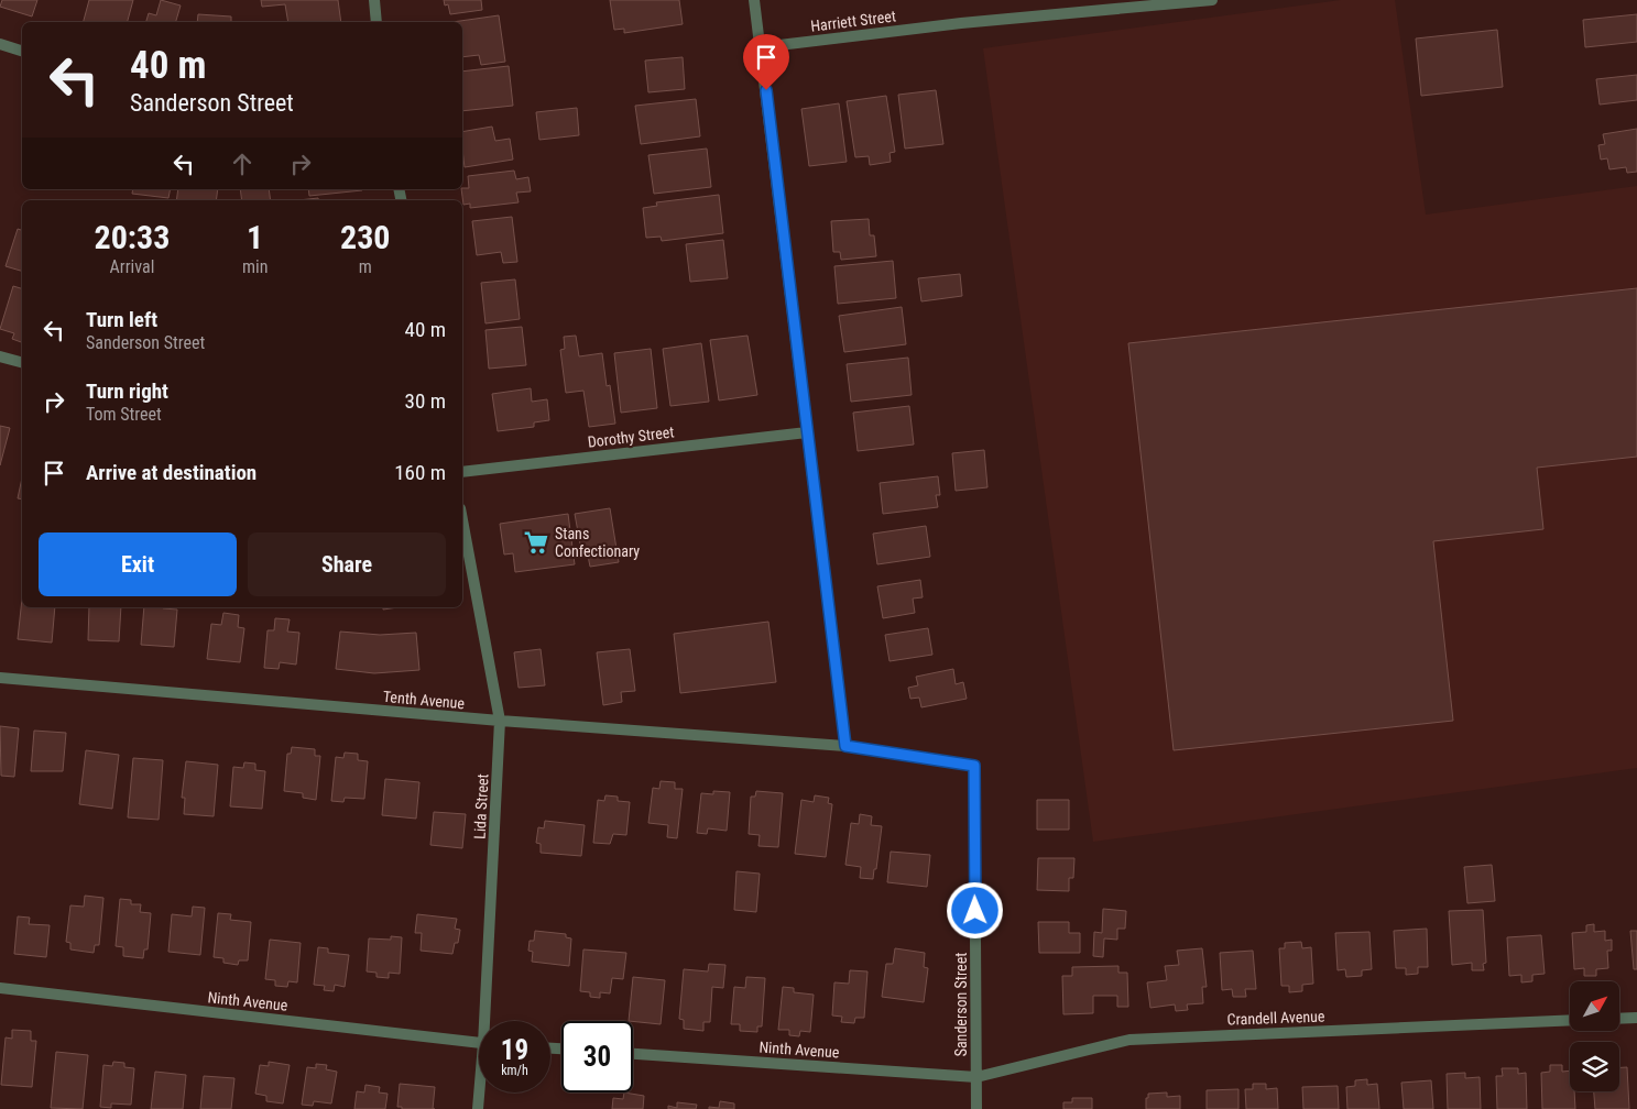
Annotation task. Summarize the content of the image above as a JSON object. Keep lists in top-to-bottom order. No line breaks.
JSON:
{"streets":{"street":["Harriett Street","Dorothy Street","Tenth Avenue","Lida Street","Ninth Avenue","Sanderson Street","Crandell Avenue"]},"crossings":[["Tenth Avenue","Lida Street"],["Tenth Avenue","Sanderson Street"],["Ninth Avenue","Sanderson Street"],["Ninth Avenue","Crandell Avenue"],["Sanderson Street","Crandell Avenue"]],"places":{"supermarket":["Stans Confectionary"]},"north":"top right","page":{"turn":["40 m","Sanderson Street"],"eta":["20:33","Arrival","1","min","230","m"],"list":[{"name":"Turn left","note":"Sanderson Street","value":"40 m"},{"name":"Turn right","note":"Tom Street","value":"30 m"},{"name":"Arrive at destination","value":"160 m"}],"buttons":["Exit","Share"],"speed":"19 km/h","limit":"30"}}
